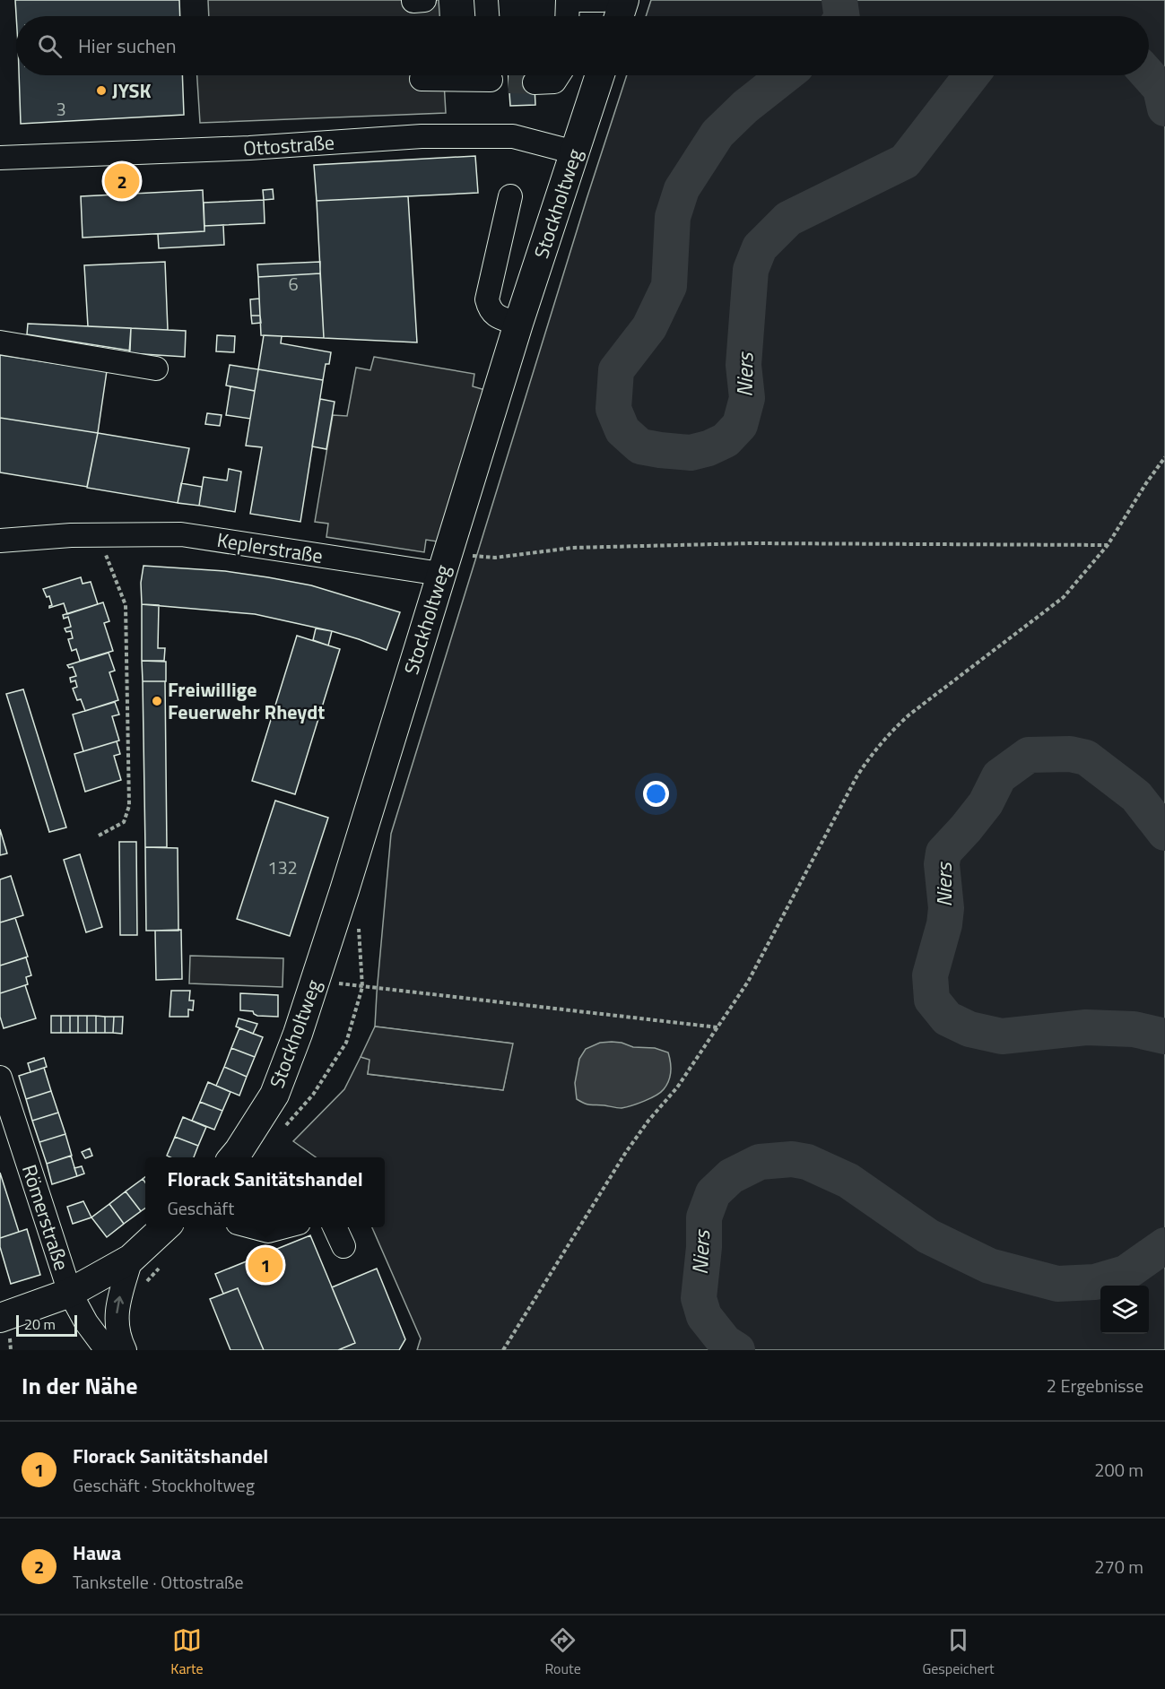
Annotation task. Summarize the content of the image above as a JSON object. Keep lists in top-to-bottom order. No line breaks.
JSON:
{"streets":{"main road":["Stockholtweg"],"street":["Ottostraße","Keplerstraße","Römerstraße"]},"crossings":[["Ottostraße","Stockholtweg"],["Stockholtweg","Keplerstraße"]],"water":["Niers"],"places":["JYSK","Freiwillige Feuerwehr Rheydt"],"house_numbers":["3","6","132"],"scale_bar":"20 m","page":{"search":"Hier suchen","pins":["2","1"],"popup":["Florack Sanitätshandel","Geschäft"],"scale":"20 m","heading":["In der Nähe","2 Ergebnisse"],"list":[{"mark":"1","name":"Florack Sanitätshandel","note":"Geschäft · Stockholtweg","value":"200 m"},{"mark":"2","name":"Hawa","note":"Tankstelle · Ottostraße","value":"270 m"}],"nav":["Karte","Route","Gespeichert"]}}
